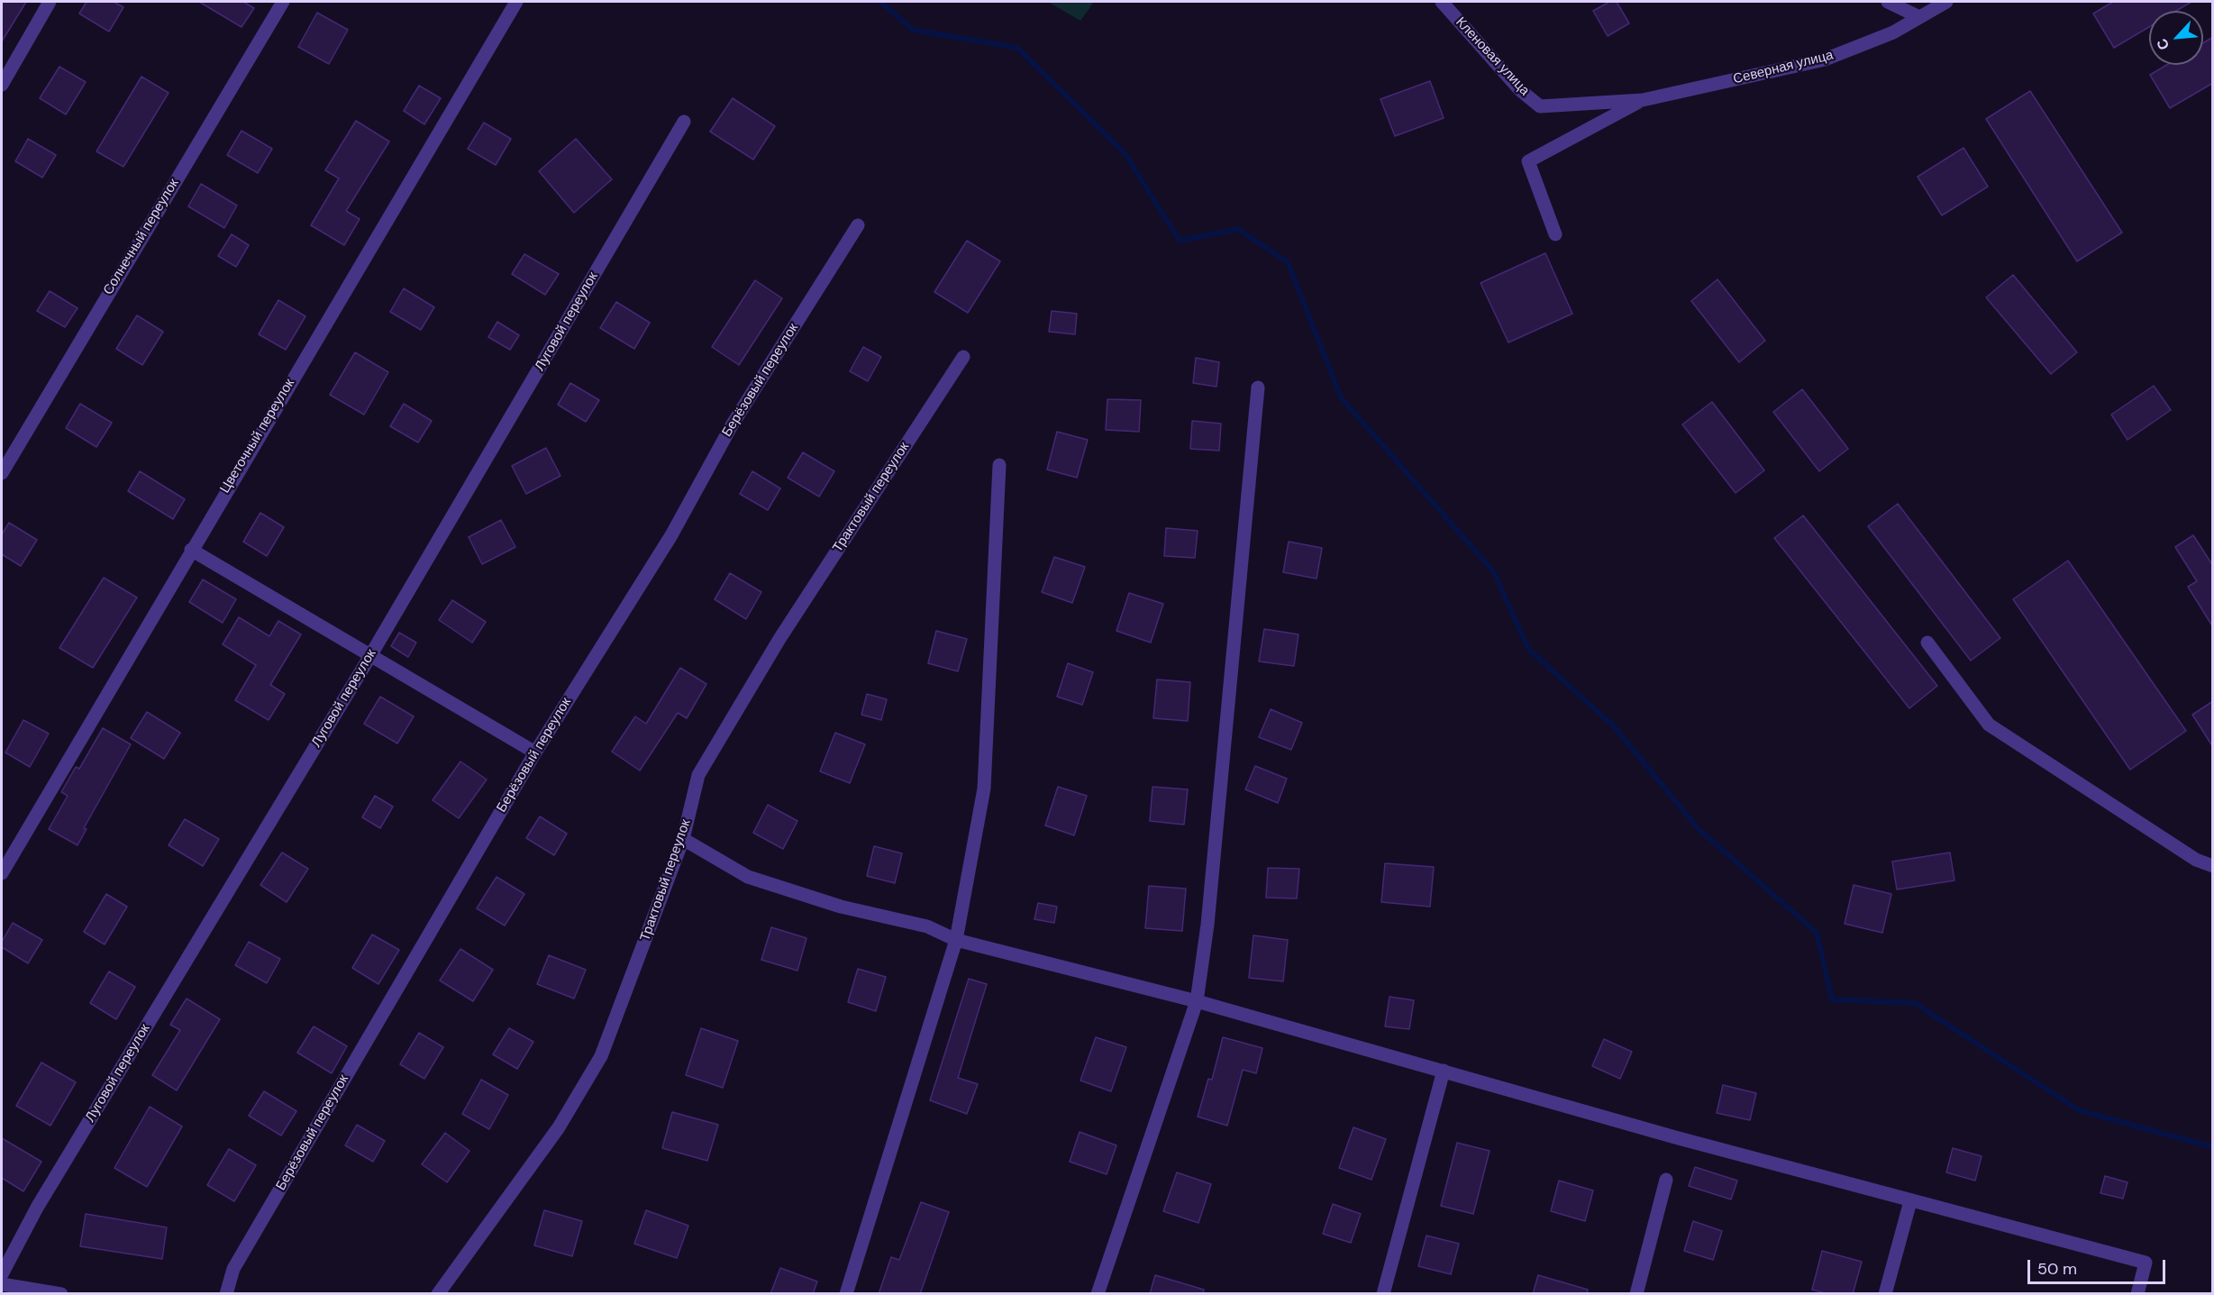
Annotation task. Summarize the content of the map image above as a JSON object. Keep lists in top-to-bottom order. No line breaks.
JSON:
{"streets":{"street":["Кленовая улица","Северная улица","Солнечный переулок","Луговой переулок","Берёзовый переулок","Цветочный переулок","Трактовый переулок"]},"crossings":[["Кленовая улица","Северная улица"]],"scale_bar":"50 m","north":"bottom left"}
